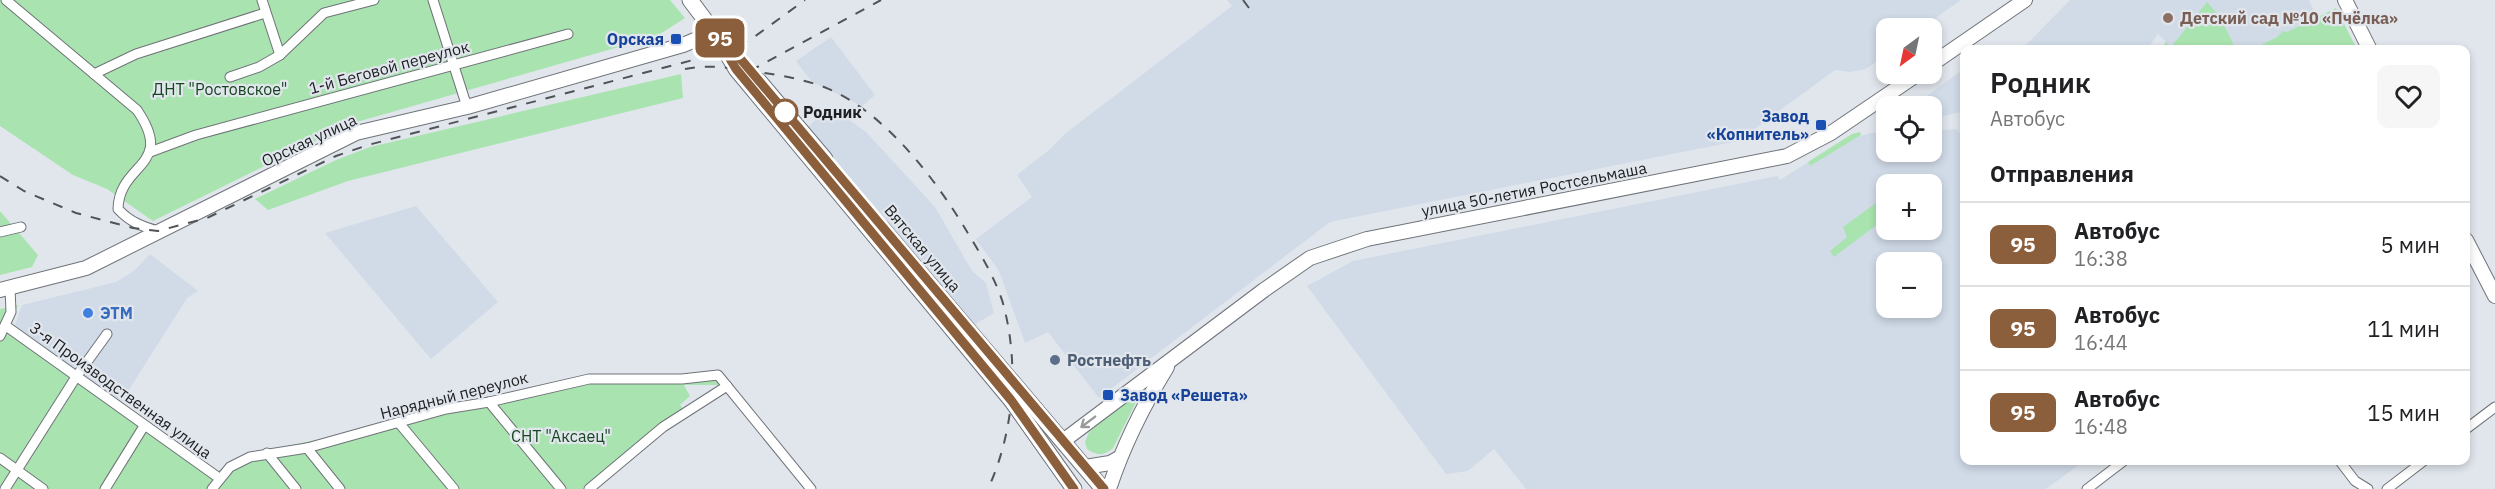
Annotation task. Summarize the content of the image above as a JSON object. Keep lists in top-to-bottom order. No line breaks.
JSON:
{"streets":{"main road":["Орская улица","улица 50-летия Ростсельмаша","Вятская улица"],"street":["1-й Беговой переулок","3-я Производственная улица","Нарядный переулок"]},"crossings":[["Орская улица","Вятская улица"],["улица 50-летия Ростсельмаша","Вятская улица"],["3-я Производственная улица","Нарядный переулок"]],"parks":["ДНТ \"Ростовское\"","СНТ \"Аксаец\""],"places":{"other":["Детский сад №10 «Пчёлка»","Родник","ЭТМ","Ростнефть"],"transit":["Орская","Завод «Копнитель»","Завод «Решета»"]},"lines":["bus line 95"],"north":"bottom left","page":{"on_map":"95","map_buttons":["+","−"],"heading":[["Родник","Автобус"],"Отправления"],"list":[{"mark":"95","name":"Автобус","note":"16:38","value":"5 мин"},{"mark":"95","name":"Автобус","note":"16:44","value":"11 мин"},{"mark":"95","name":"Автобус","note":"16:48","value":"15 мин"}]}}
